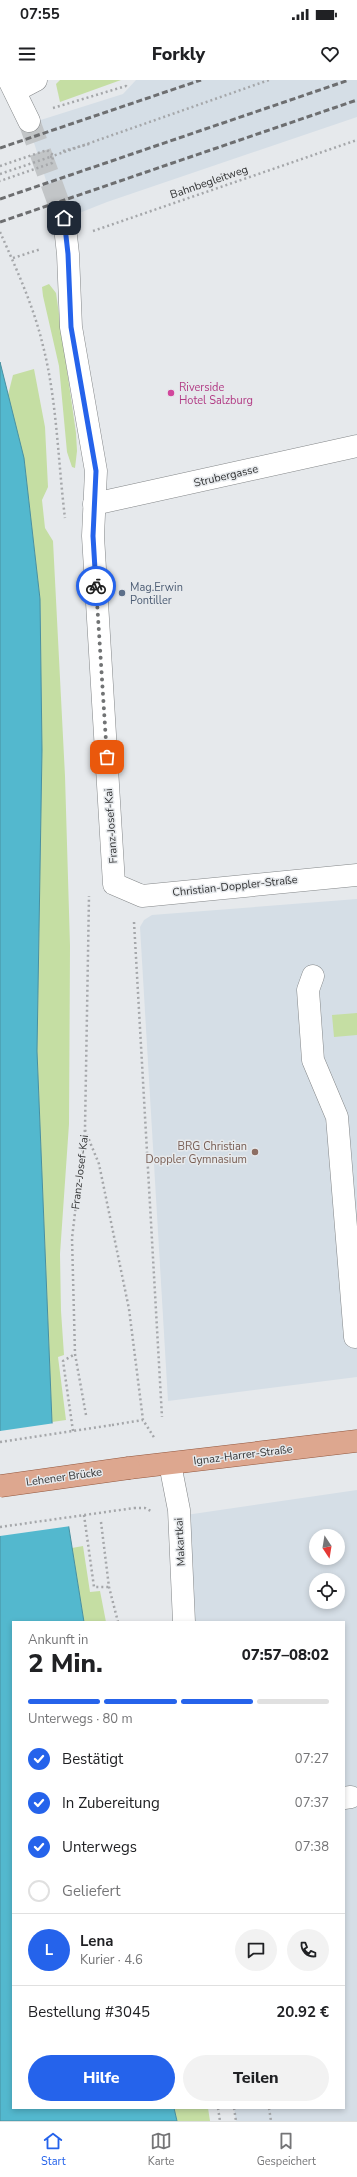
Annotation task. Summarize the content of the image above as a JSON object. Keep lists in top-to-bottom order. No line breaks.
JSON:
{"streets":{"main road":["Ignaz-Harrer-Straße","Lehener Brücke"],"street":["Strubergasse","Franz-Josef-Kai","Christian-Doppler-Straße","Makartkai"],"path":["Bahnbegleitweg"]},"crossings":[["Bahnbegleitweg","Franz-Josef-Kai"],["Strubergasse","Franz-Josef-Kai"],["Franz-Josef-Kai","Christian-Doppler-Straße"],["Ignaz-Harrer-Straße","Lehener Brücke"],["Ignaz-Harrer-Straße","Makartkai"]],"places":["Riverside Hotel Salzburg","Mag.Erwin Pontiller","BRG Christian Doppler Gymnasium"],"north":"bottom","page":{"status":"07:55","header":"Forkly","heading":["2 Min.","Ankunft in","07:57–08:02"],"panel":["Lena","Kurier · 4.6","Bestellung #3045","20.92 €"],"bar":"Unterwegs · 80 m","list":[["Bestätigt","07:27"],["In Zubereitung","07:37"],["Unterwegs","07:38"],"Geliefert"],"round":"L","buttons":["Hilfe","Teilen"],"tabs":["Start","Karte","Gespeichert"]}}
